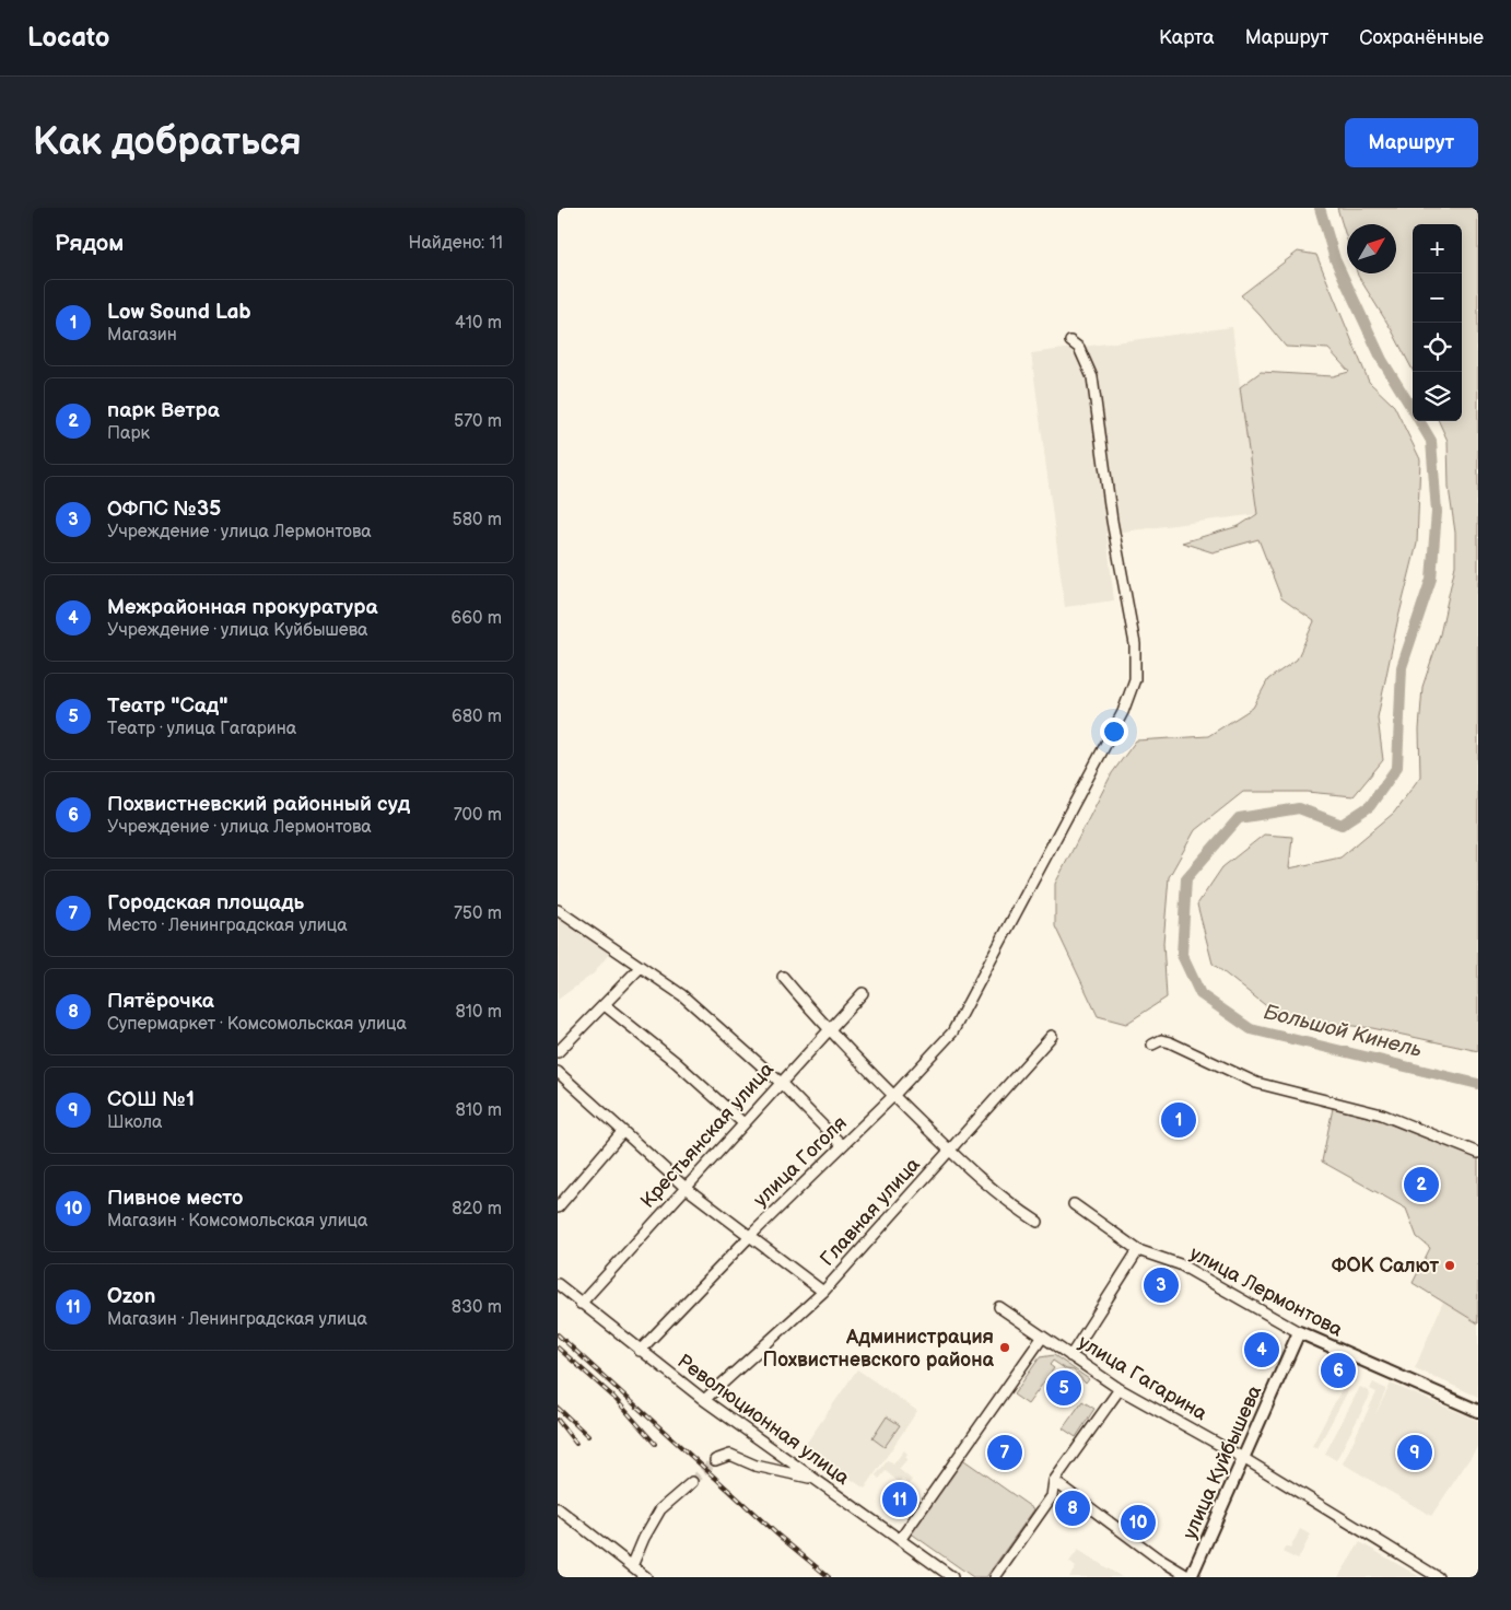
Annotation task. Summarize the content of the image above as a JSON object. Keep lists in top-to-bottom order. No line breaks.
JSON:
{"streets":{"main road":["улица Лермонтова","улица Куйбышева"],"street":["Крестьянская улица","улица Гоголя","Главная улица","улица Гагарина","Революционная улица"]},"crossings":[["Крестьянская улица","Революционная улица"],["улица Гоголя","Революционная улица"],["Главная улица","Революционная улица"],["улица Лермонтова","улица Куйбышева"],["улица Гагарина","улица Куйбышева"]],"water":["Большой Кинель"],"places":["ФОК Салют","Администрация Похвистневского района"],"north":"top right","page":{"header":"Locato","nav":["Карта","Маршрут","Сохранённые"],"buttons":"Маршрут","title":"Как добраться","heading":["Рядом","Найдено: 11"],"map_buttons":["+","−"],"list":[{"mark":"1","name":"Low Sound Lab","note":"Магазин","value":"410 m"},{"mark":"2","name":"парк Ветра","note":"Парк","value":"570 m"},{"mark":"3","name":"ОФПС №35","note":"Учреждение · улица Лермонтова","value":"580 m"},{"mark":"4","name":"Межрайонная прокуратура","note":"Учреждение · улица Куйбышева","value":"660 m"},{"mark":"5","name":"Театр \"Сад\"","note":"Театр · улица Гагарина","value":"680 m"},{"mark":"6","name":"Похвистневский районный суд","note":"Учреждение · улица Лермонтова","value":"700 m"},{"mark":"7","name":"Городская площадь","note":"Место · Ленинградская улица","value":"750 m"},{"mark":"8","name":"Пятёрочка","note":"Супермаркет · Комсомольская улица","value":"810 m"},{"mark":"9","name":"СОШ №1","note":"Школа","value":"810 m"},{"mark":"10","name":"Пивное место","note":"Магазин · Комсомольская улица","value":"820 m"},{"mark":"11","name":"Ozon","note":"Магазин · Ленинградская улица","value":"830 m"}],"pins":["1","2","3","4","6","5","7","9","11","8","10"]}}
